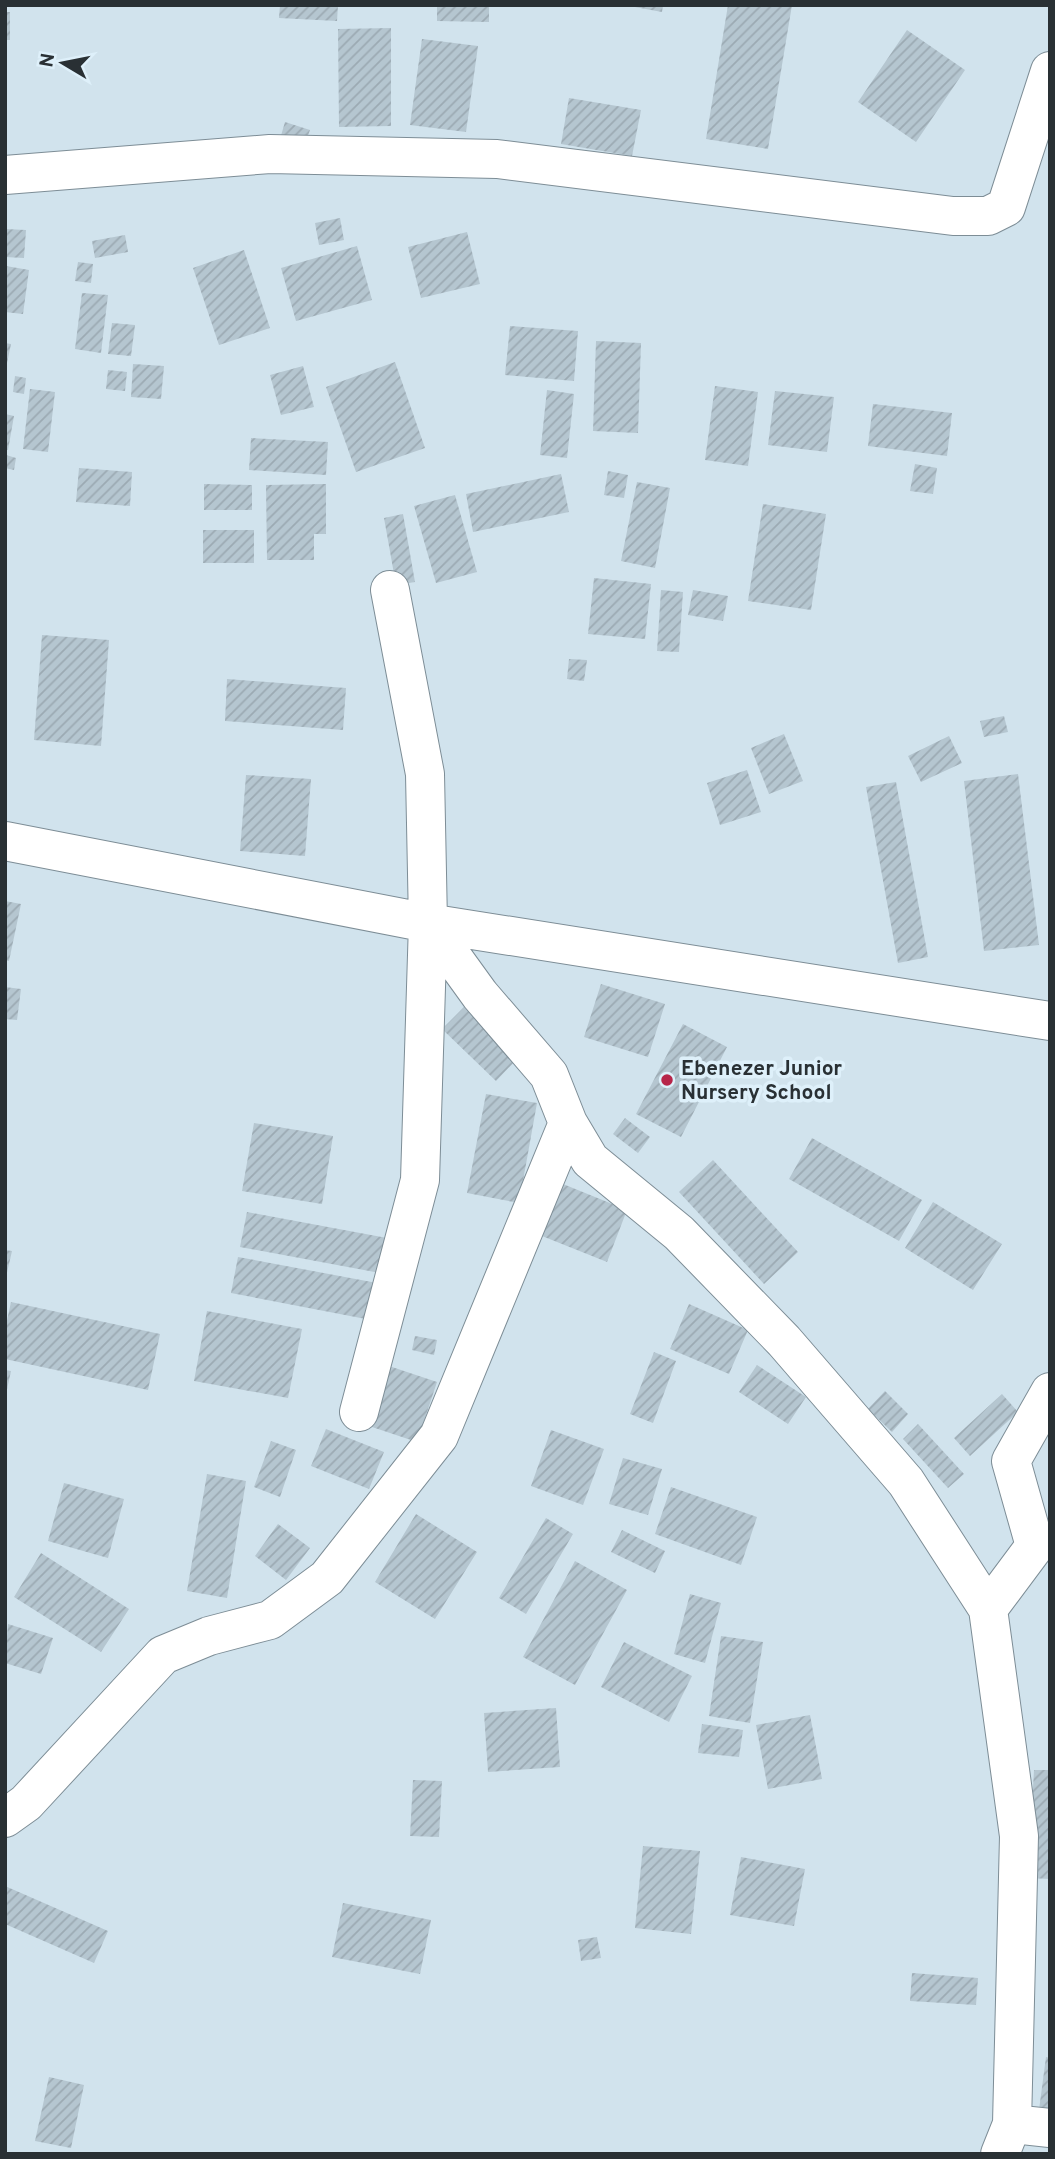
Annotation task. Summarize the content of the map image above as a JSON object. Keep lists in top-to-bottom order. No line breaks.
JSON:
{"places":["Ebenezer Junior Nursery School"],"north":"left"}
